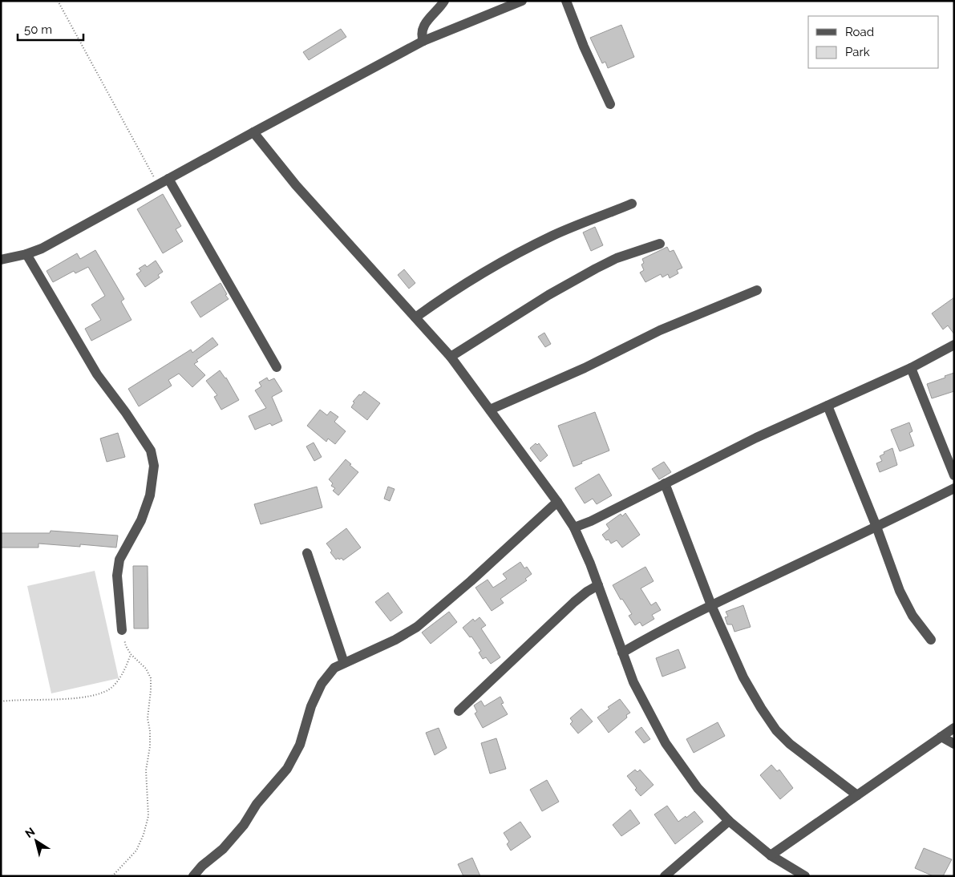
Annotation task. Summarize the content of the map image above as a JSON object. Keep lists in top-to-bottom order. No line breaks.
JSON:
{"legend":["Road","Park"],"scale_bar":"50 m","north":"top left"}
